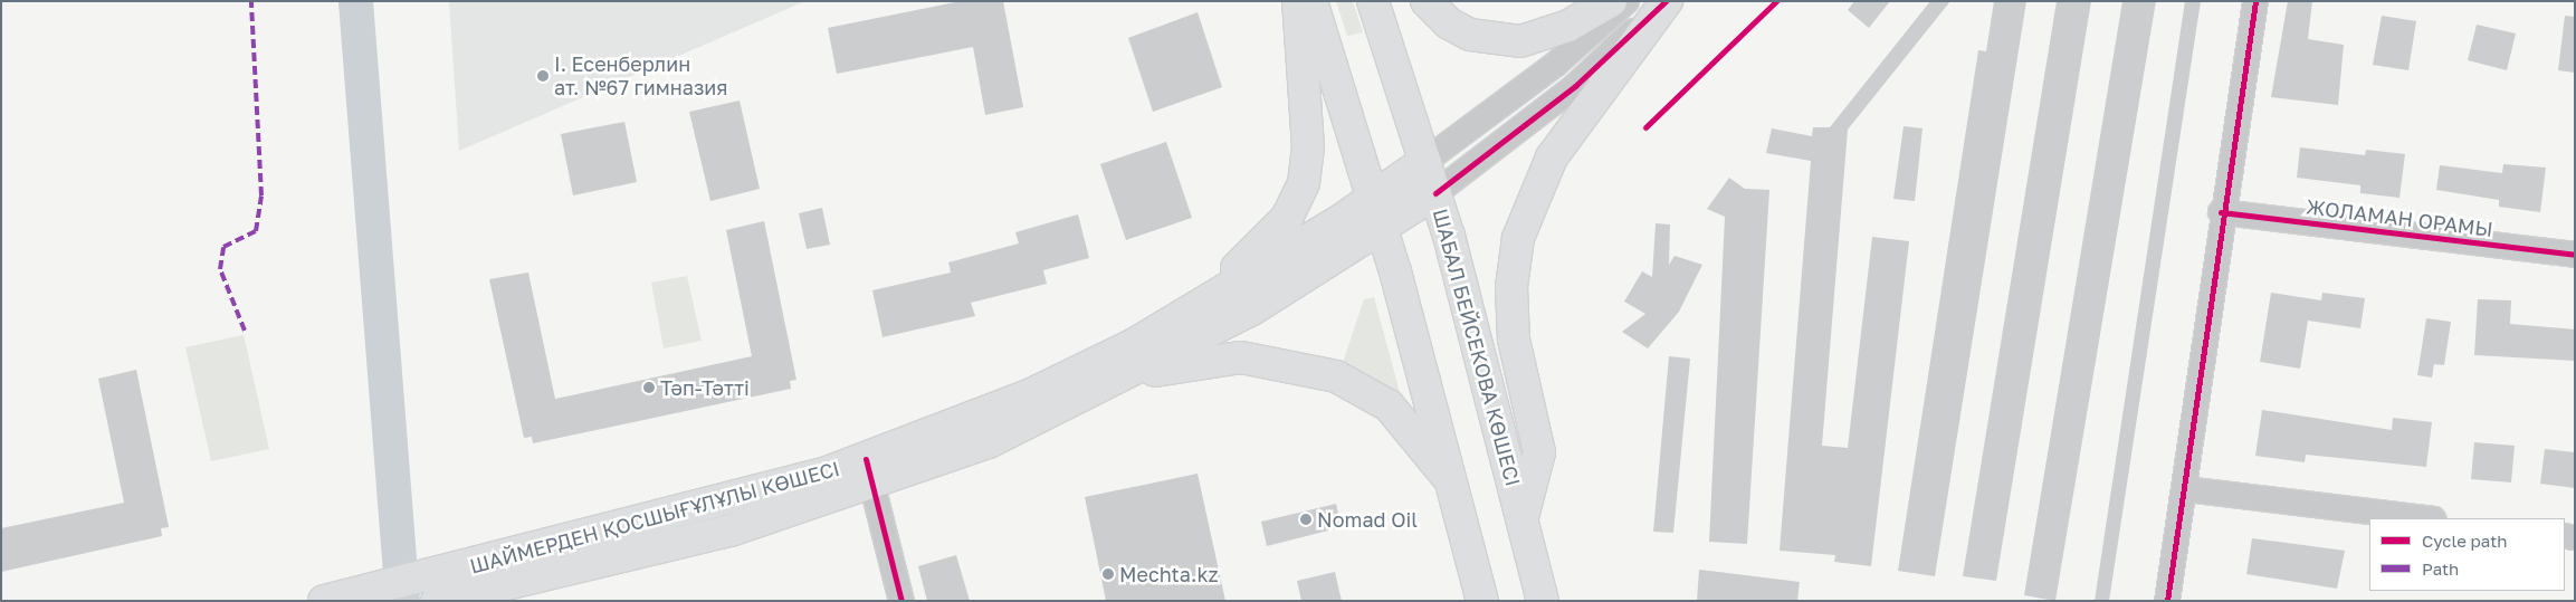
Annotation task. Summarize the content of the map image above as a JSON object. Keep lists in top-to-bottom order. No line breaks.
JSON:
{"streets":{"main road":["ШАБАЛ БЕЙСЕКОВА КӨШЕСІ","ШАЙМЕРДЕН ҚОСШЫҒҰЛҰЛЫ КӨШЕСІ"],"street":["ЖОЛАМАН ОРАМЫ"]},"crossings":[["ШАБАЛ БЕЙСЕКОВА КӨШЕСІ","ШАЙМЕРДЕН ҚОСШЫҒҰЛҰЛЫ КӨШЕСІ"]],"places":["І. Есенберлин ат. №67 гимназия","Тәп-Тәтті","Nomad Oil","Mechta.kz"],"legend":["Cycle path","Path"]}
